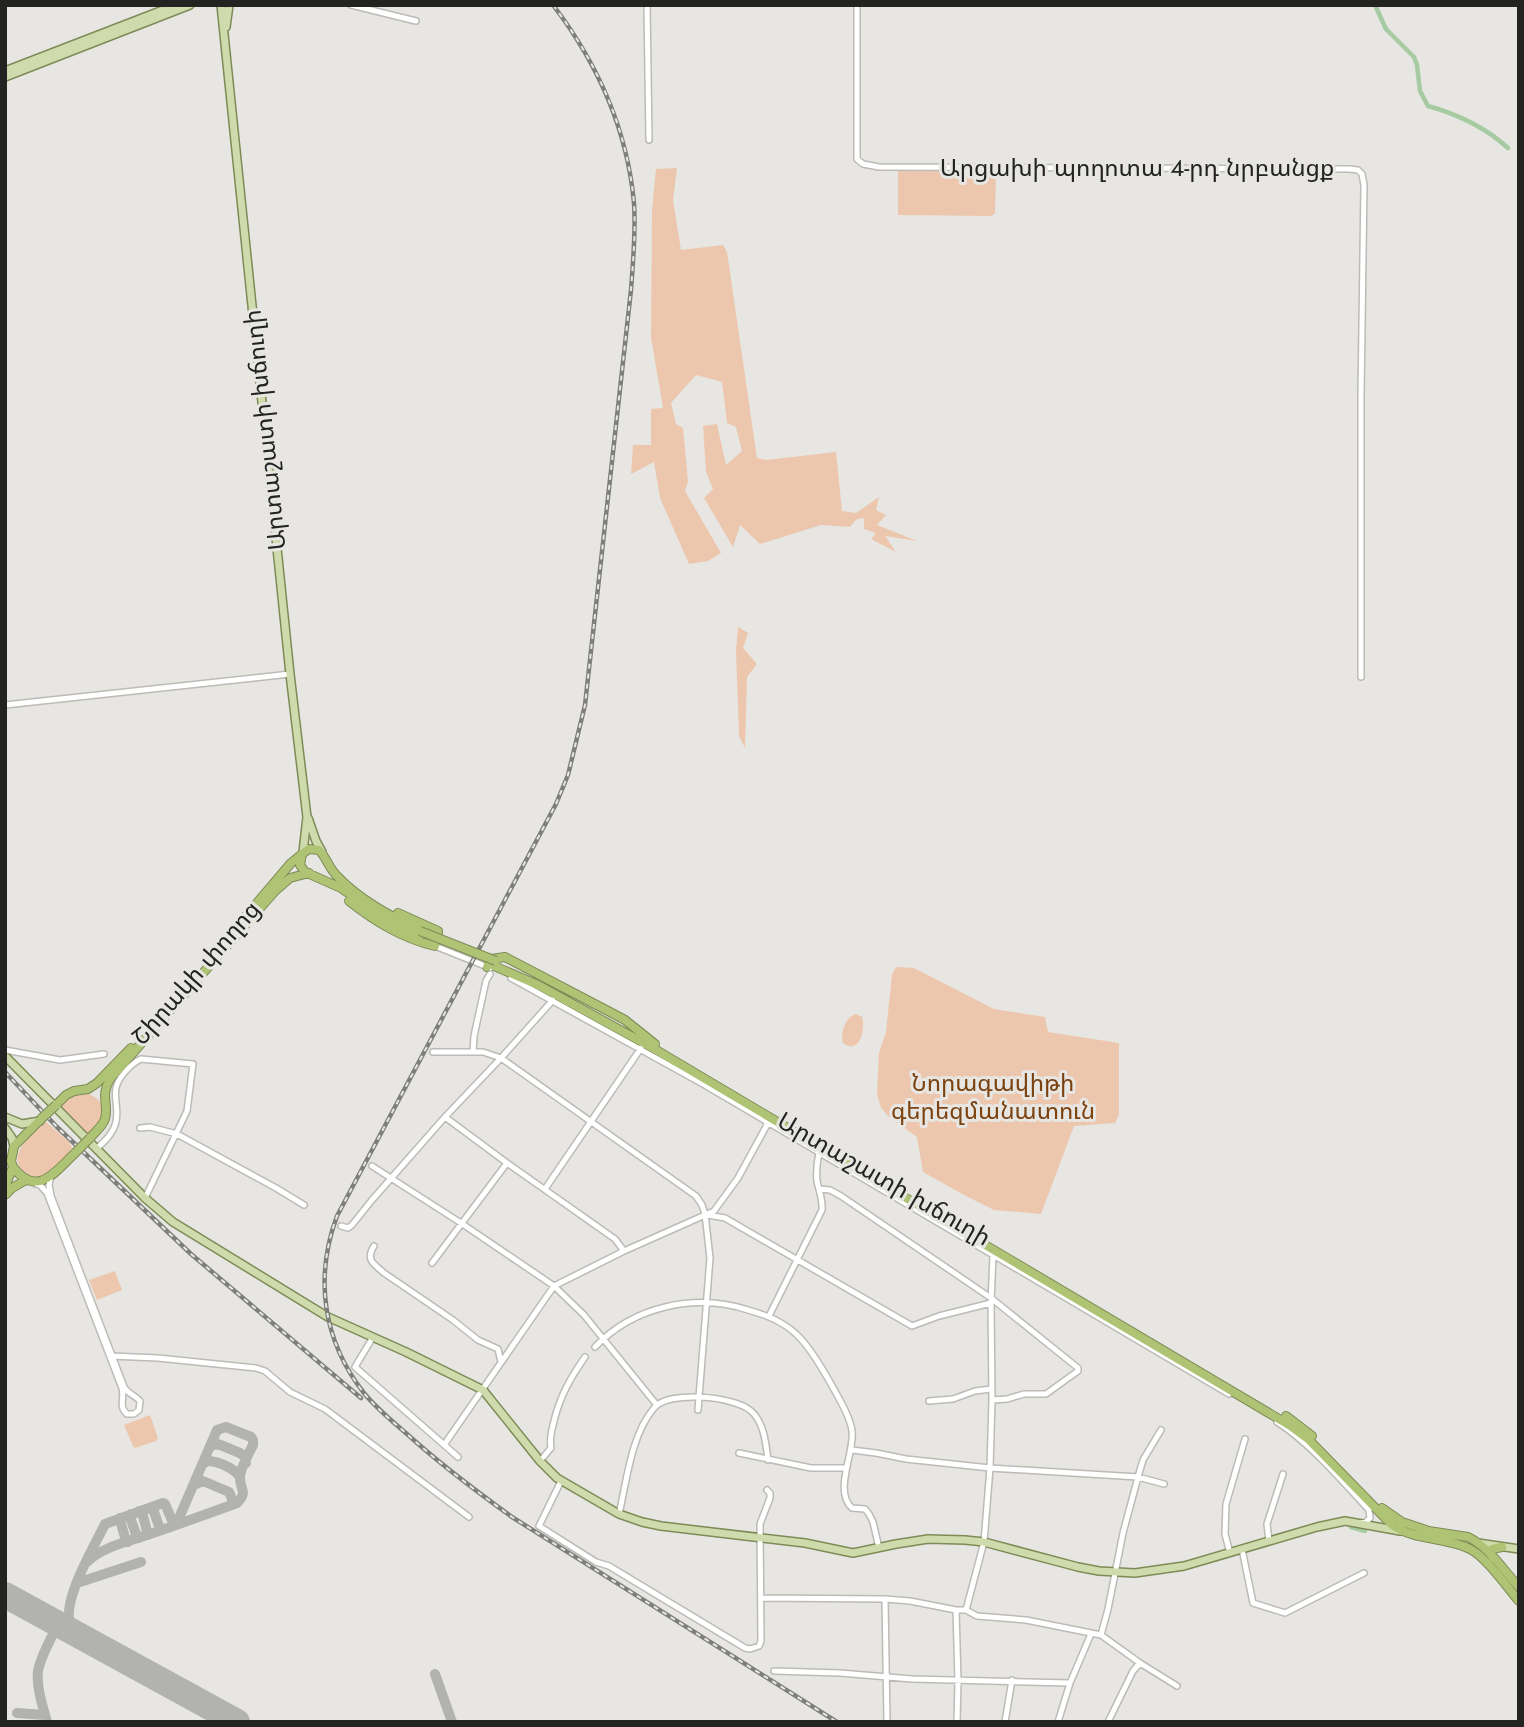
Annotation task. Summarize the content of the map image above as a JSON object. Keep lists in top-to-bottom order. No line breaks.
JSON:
{"streets":{"highway":["Արտաշատի խճուղի","Շիրակի փողոց"],"street":["Արցախի պողոտա 4-րդ նրբանցք"]},"crossings":[["Արտաշատի խճուղի","Շիրակի փողոց"]],"parks":["Նորագավիթի գերեզմանատուն"]}
